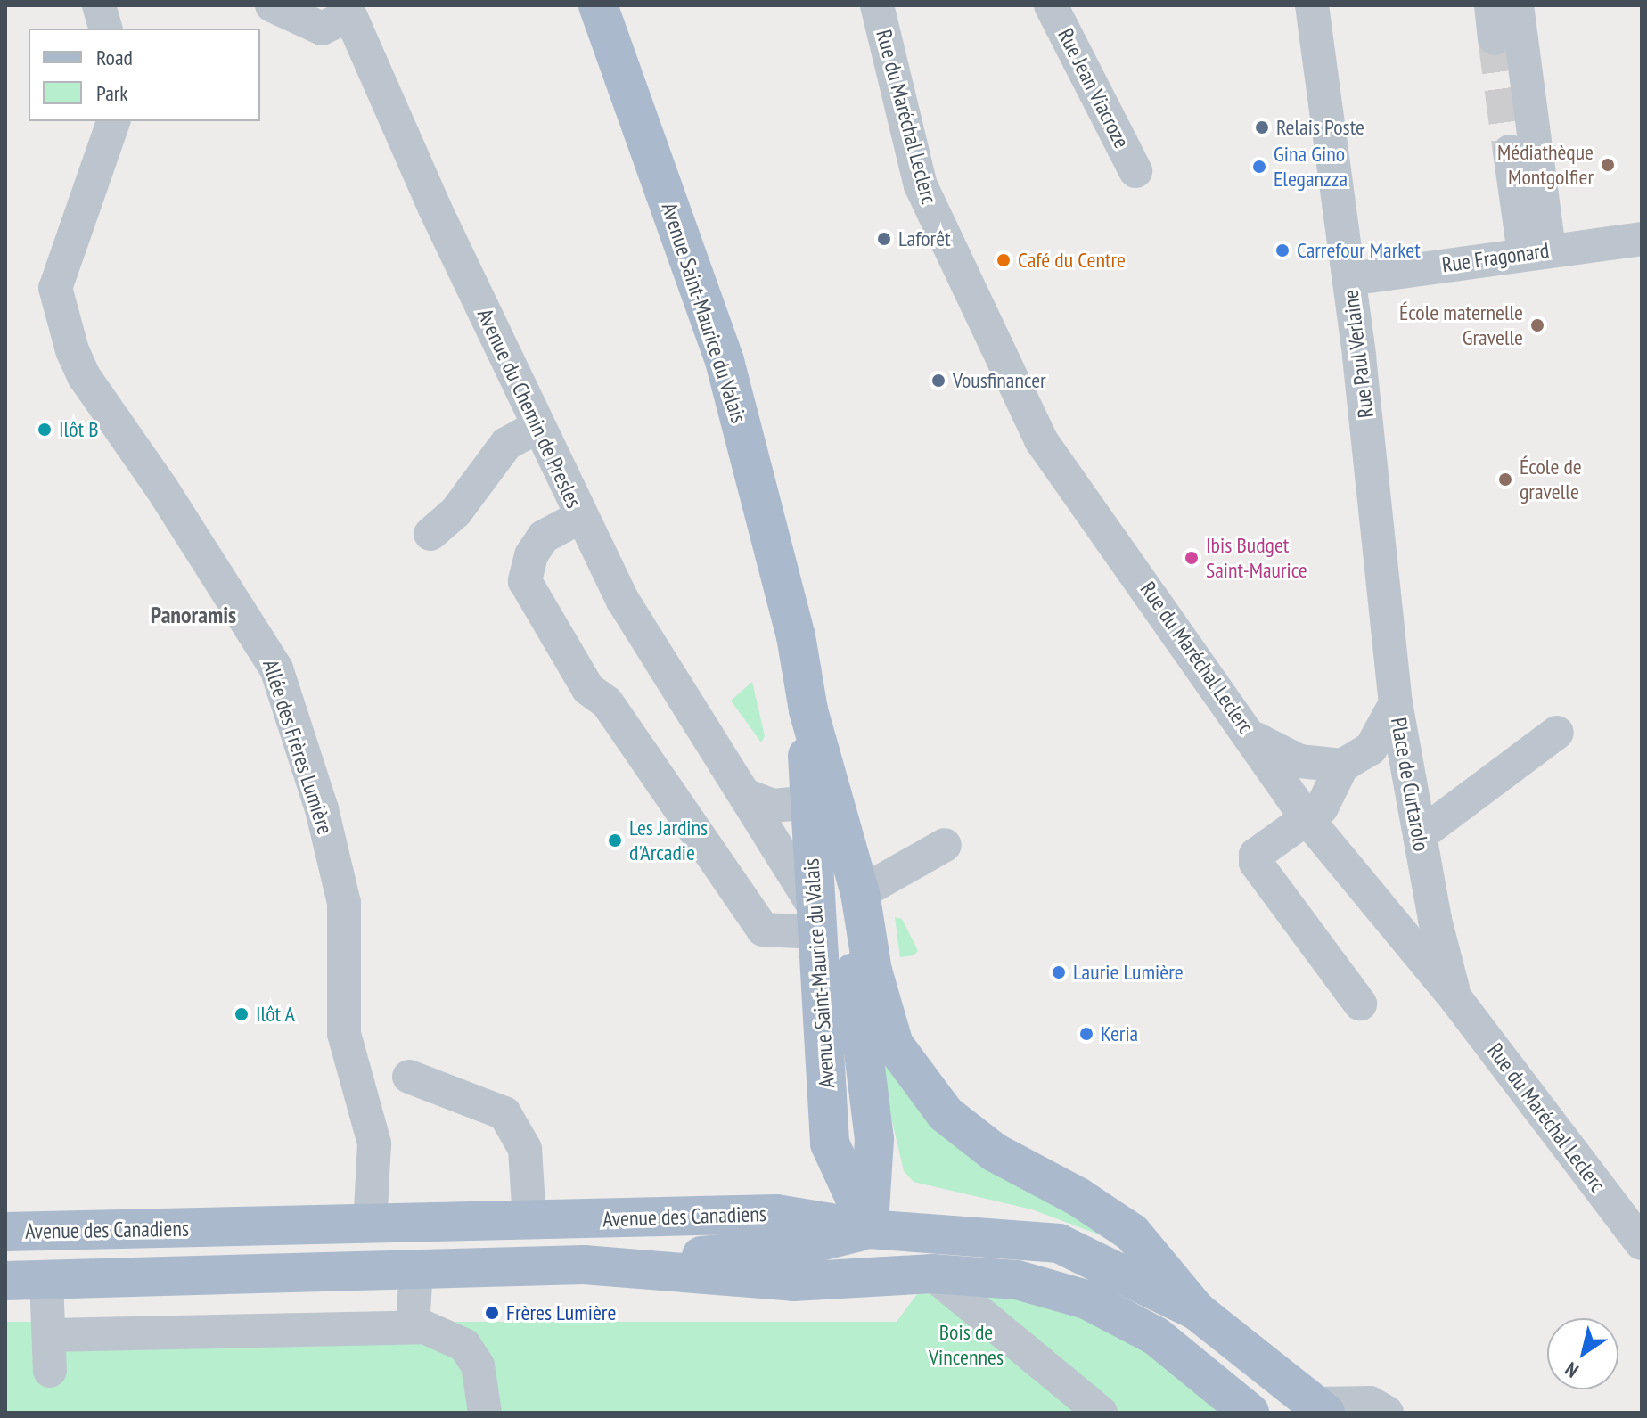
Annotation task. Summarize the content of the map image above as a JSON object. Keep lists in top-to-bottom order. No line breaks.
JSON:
{"streets":{"main road":["Avenue Saint-Maurice du Valais","Avenue des Canadiens"],"street":["Rue Jean Viacroze","Rue du Maréchal Leclerc","Rue Fragonard","Rue Paul Verlaine","Avenue du Chemin de Presles","Allée des Frères Lumière","Place de Curtarolo"]},"crossings":[["Rue du Maréchal Leclerc","Place de Curtarolo"],["Rue Fragonard","Rue Paul Verlaine"],["Avenue Saint-Maurice du Valais","Avenue du Chemin de Presles"],["Avenue Saint-Maurice du Valais","Avenue des Canadiens"],["Rue Paul Verlaine","Place de Curtarolo"],["Allée des Frères Lumière","Avenue des Canadiens"]],"districts":["Panoramis"],"parks":["Bois de Vincennes"],"places":["Relais Poste","Médiathèque Montgolfier","Gina Gino Eleganzza","Laforêt","Carrefour Market","Café du Centre","École maternelle Gravelle","Vousfinancer","Ilôt B","École de gravelle","Ibis Budget Saint-Maurice","Les Jardins d'Arcadie","Laurie Lumière","Ilôt A","Keria","Frères Lumière"],"legend":["Road","Park"],"north":"bottom left"}
